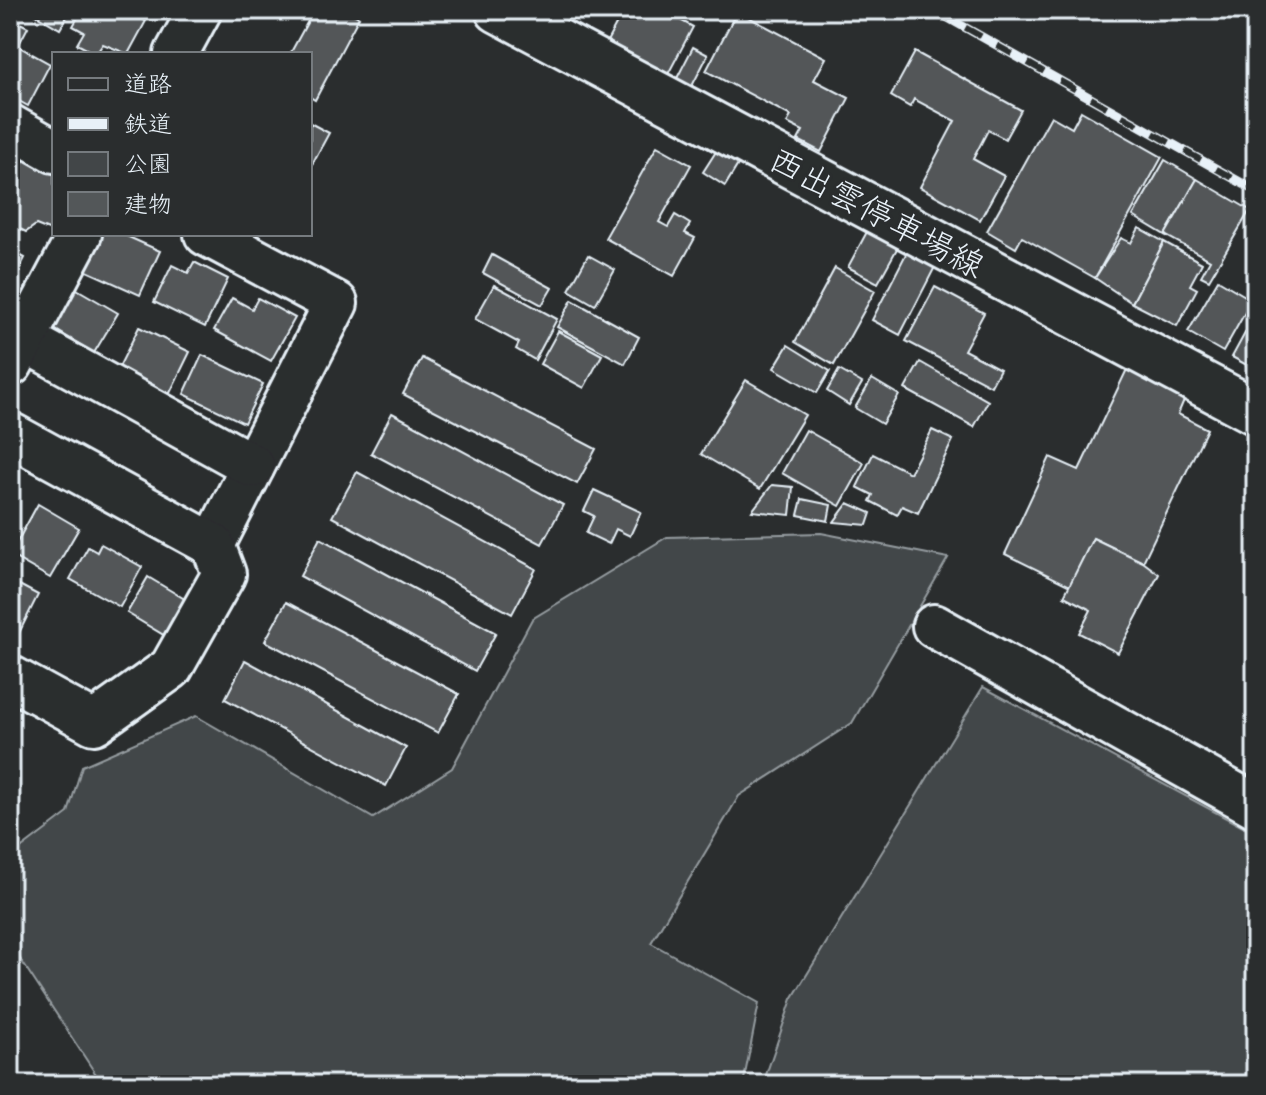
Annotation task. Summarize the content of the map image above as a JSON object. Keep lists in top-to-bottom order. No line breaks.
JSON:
{"streets":{"main road":["西出雲停車場線"]},"legend":["道路","鉄道","公園","建物"]}
